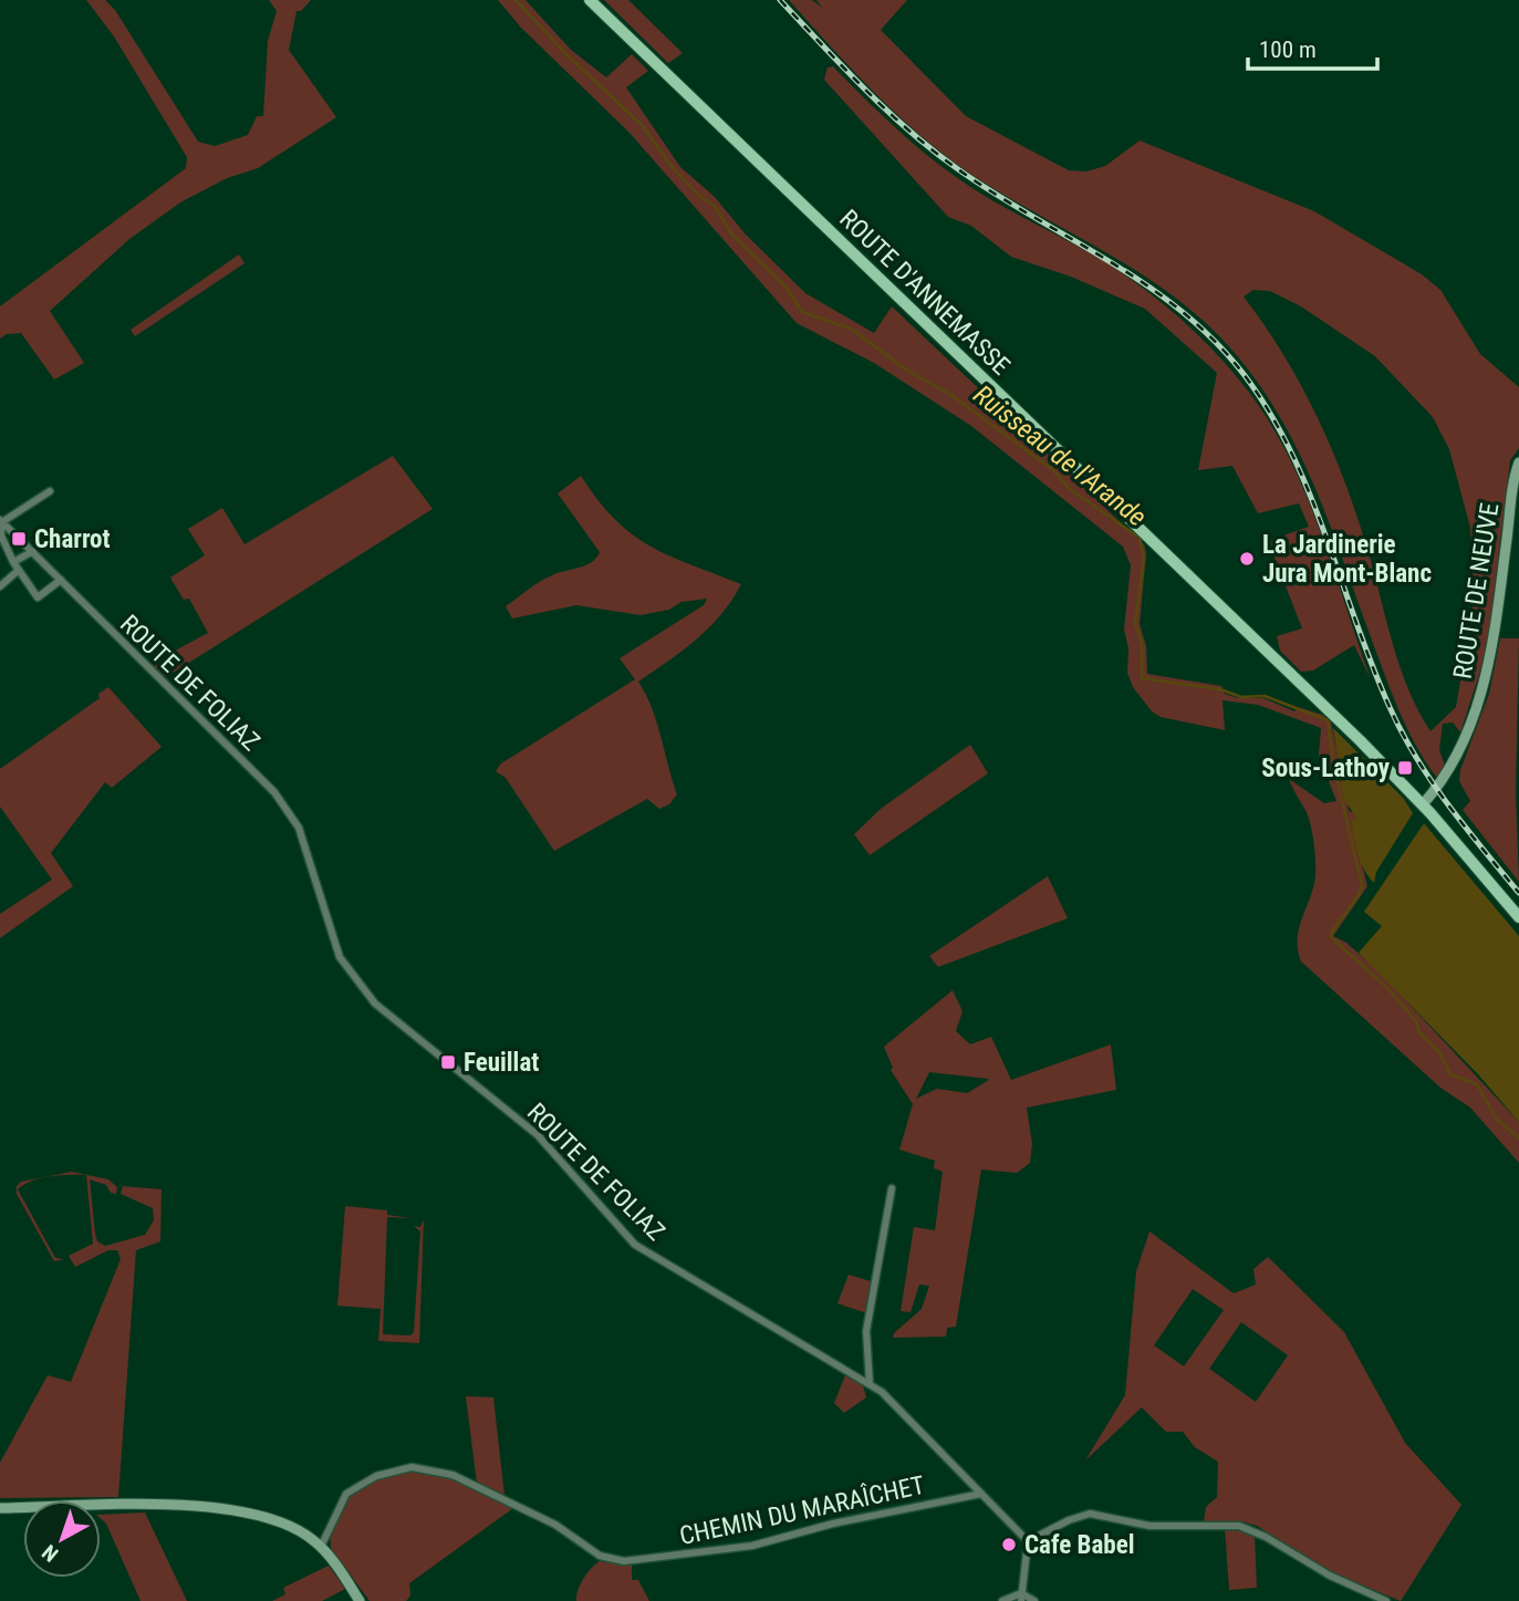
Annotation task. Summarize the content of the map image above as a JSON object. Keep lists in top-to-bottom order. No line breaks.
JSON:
{"streets":{"main road":["ROUTE D'ANNEMASSE"],"street":["ROUTE DE NEUVE","ROUTE DE FOLIAZ","CHEMIN DU MARAÎCHET"]},"crossings":[["ROUTE D'ANNEMASSE","ROUTE DE NEUVE"],["ROUTE DE FOLIAZ","CHEMIN DU MARAÎCHET"]],"water":["Ruisseau de l'Arande"],"places":{"transit":["Charrot","Sous-Lathoy","Feuillat"],"other":["La Jardinerie Jura Mont-Blanc","Cafe Babel"]},"scale_bar":"100 m","north":"bottom left"}
